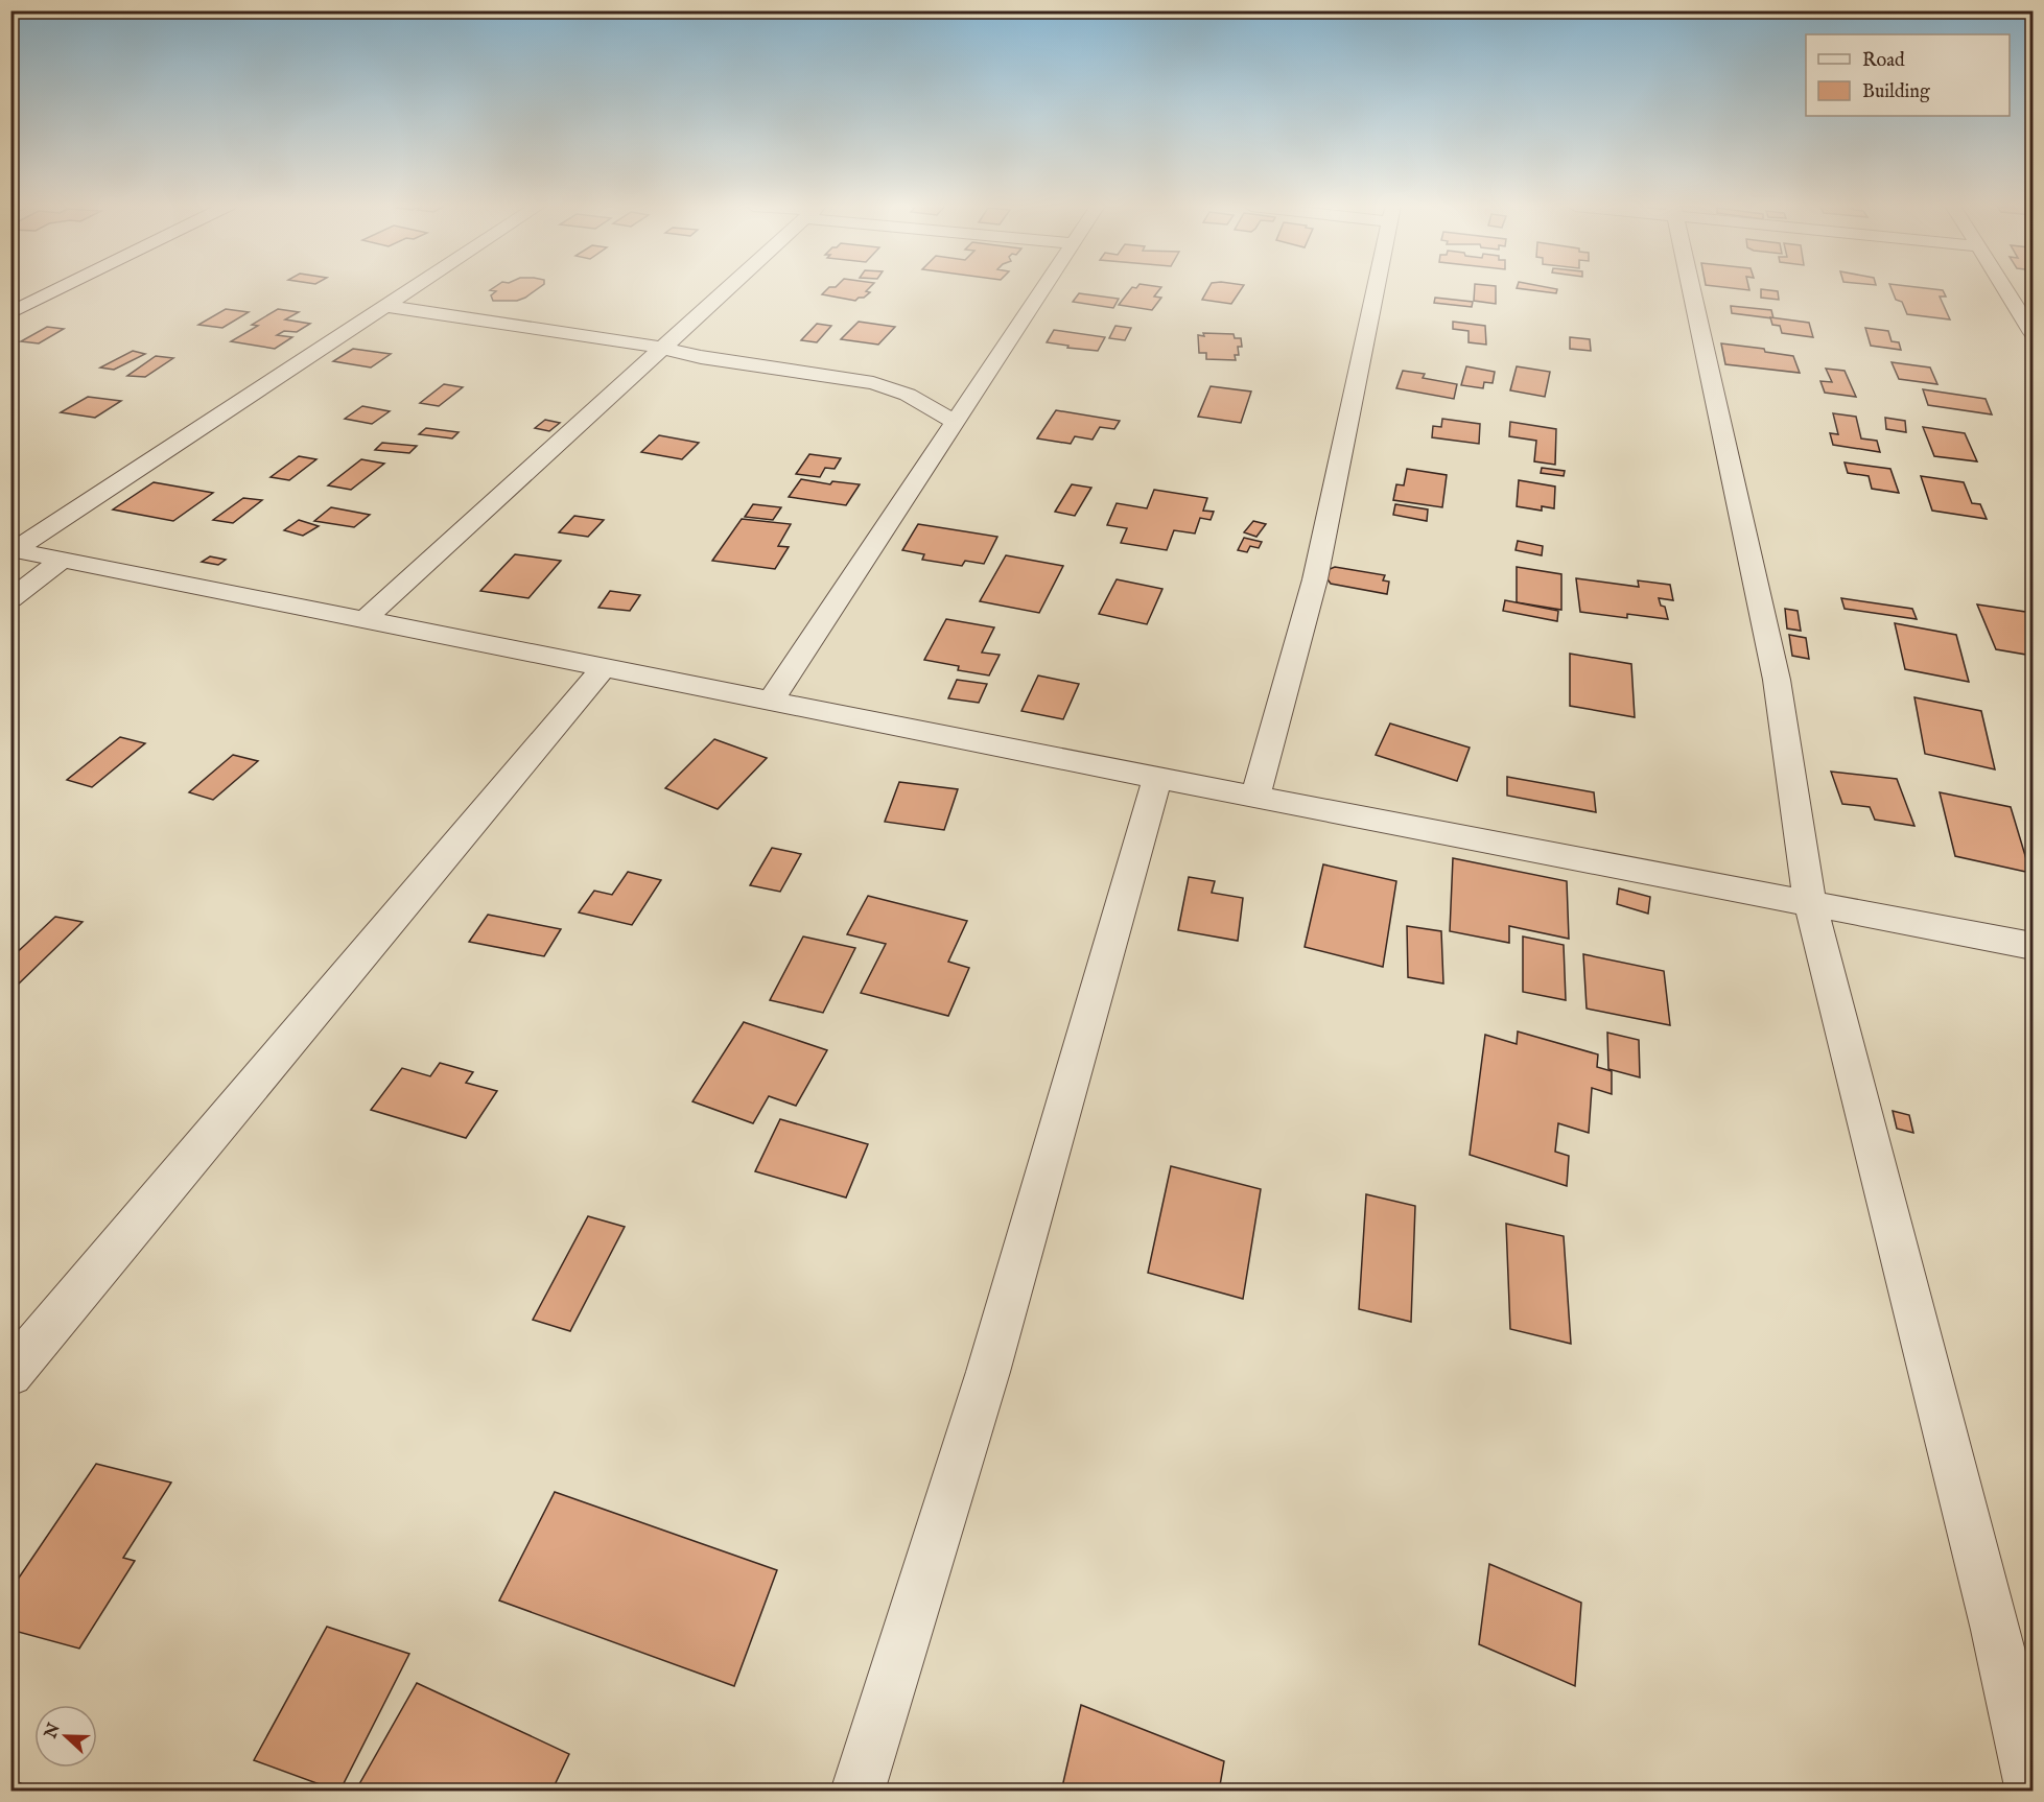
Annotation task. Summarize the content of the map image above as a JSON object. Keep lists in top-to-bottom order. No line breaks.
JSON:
{"legend":["Road","Building"],"north":"left"}
